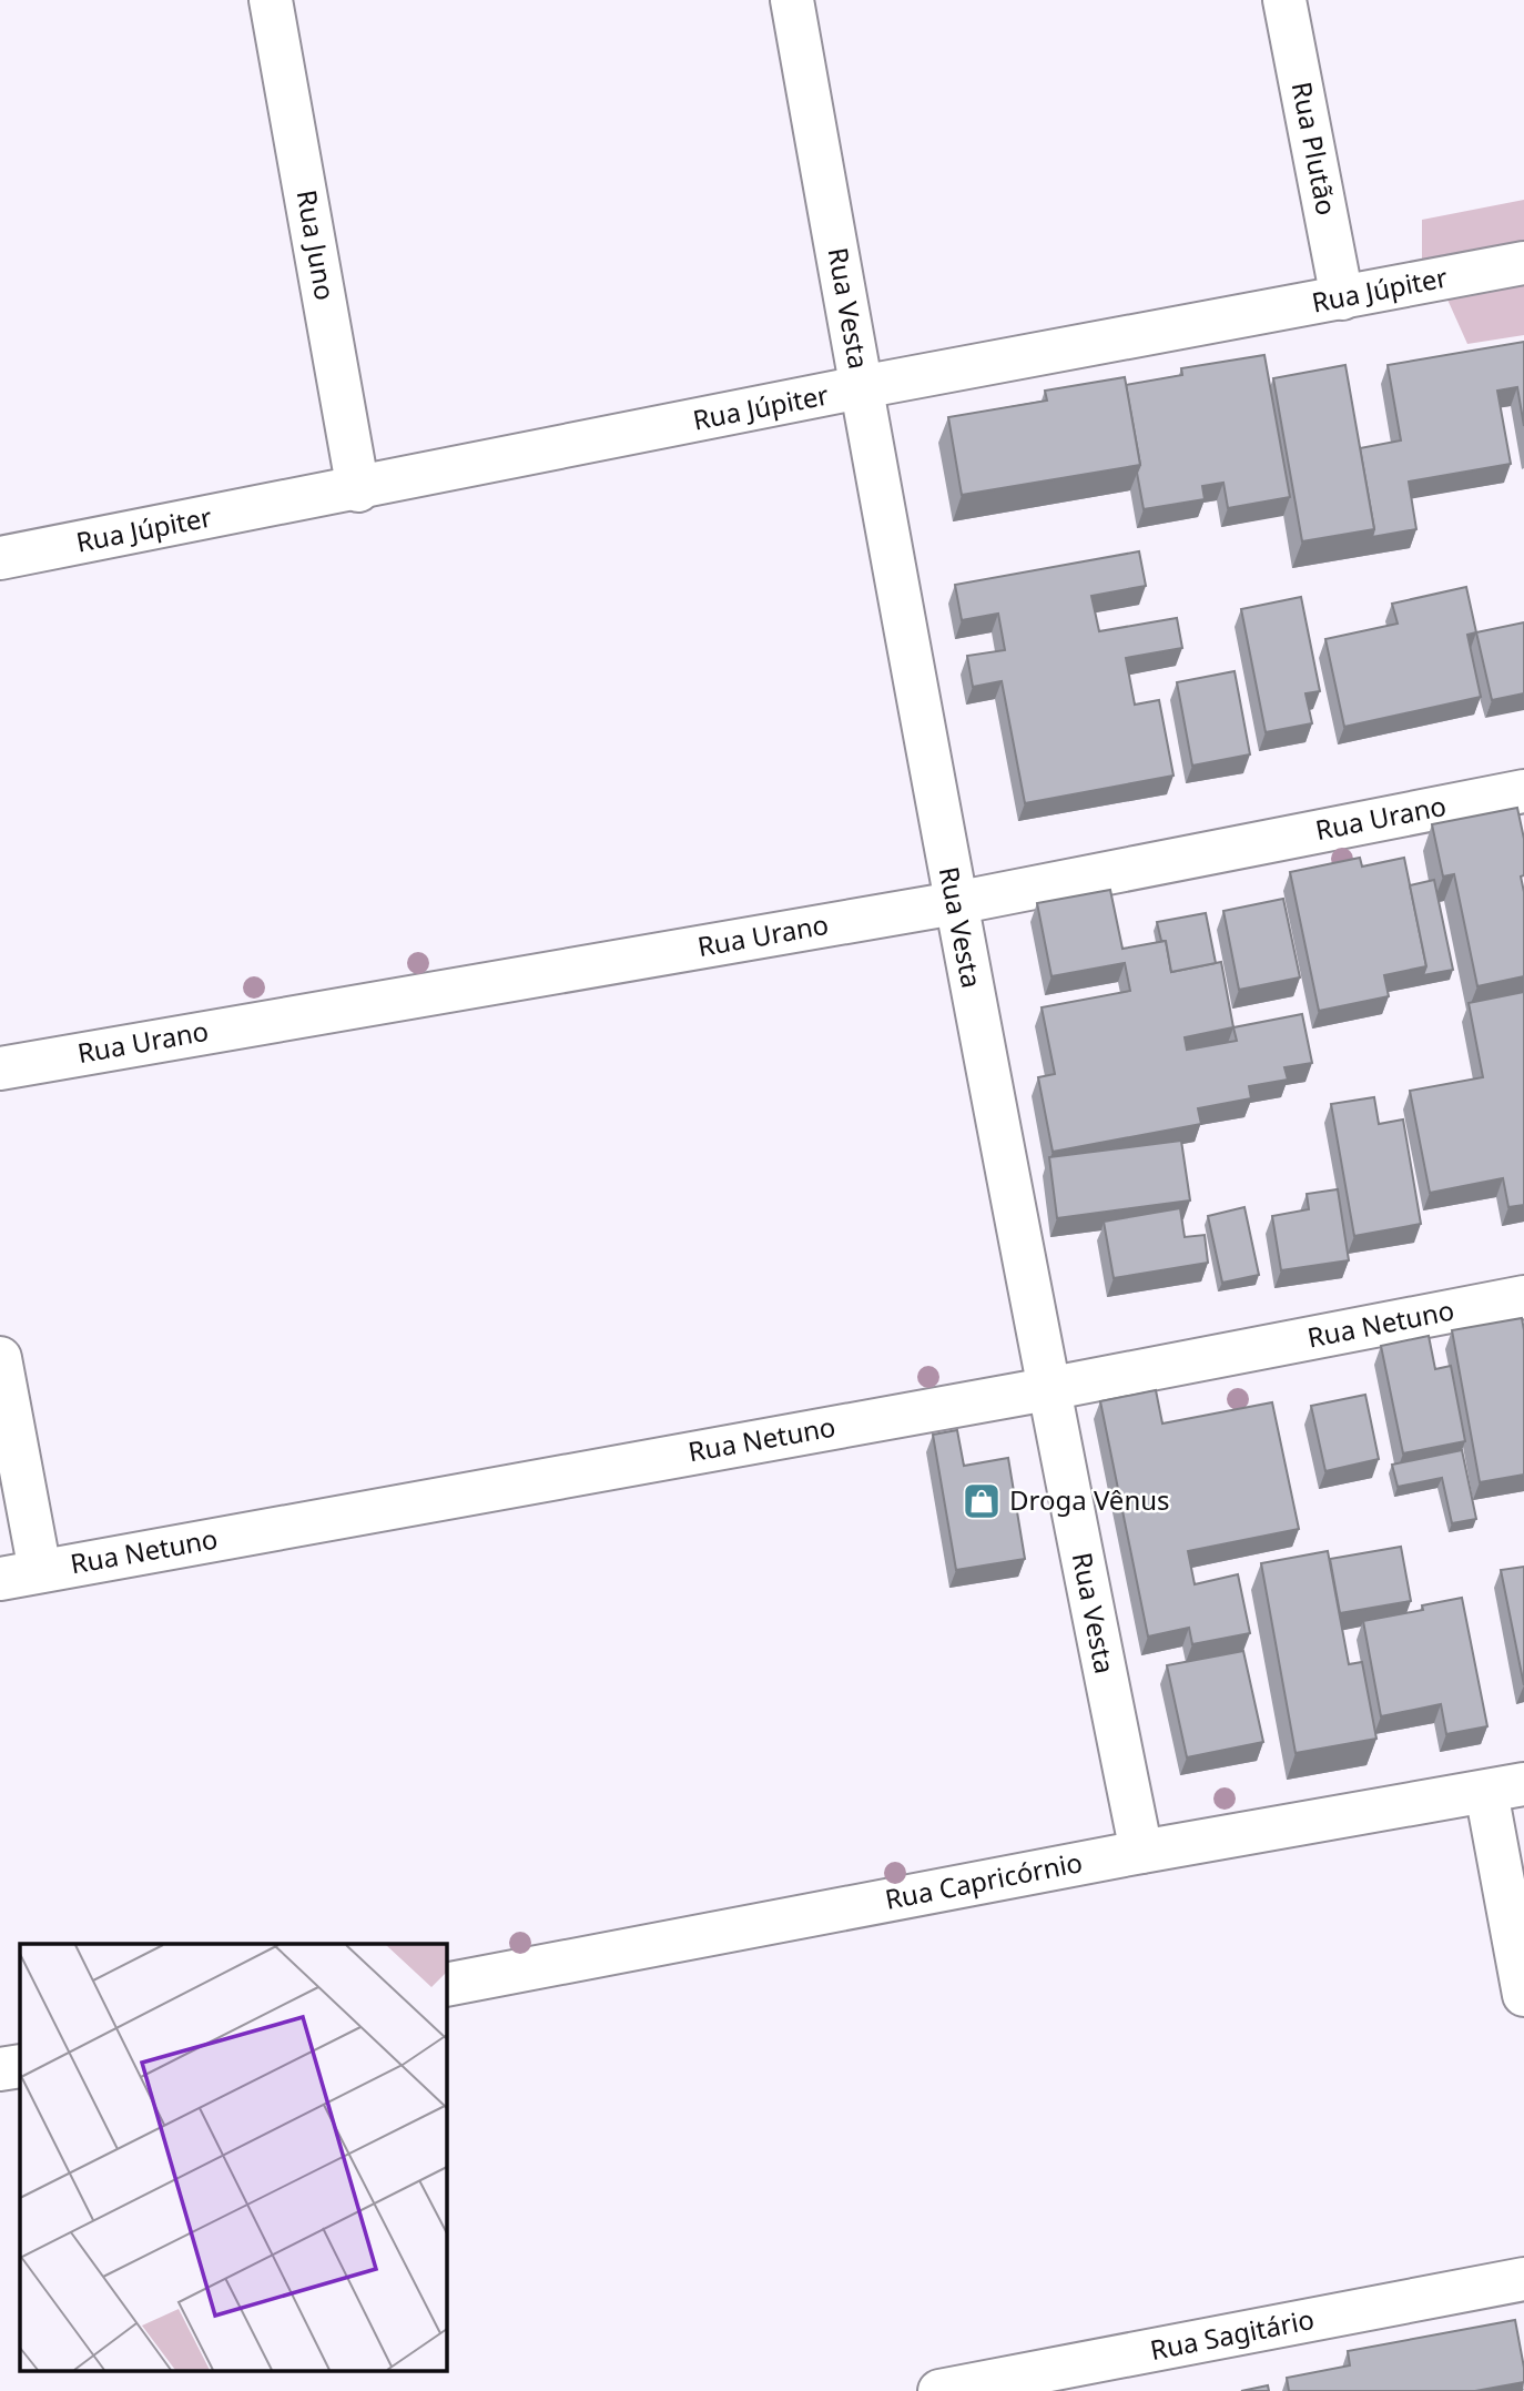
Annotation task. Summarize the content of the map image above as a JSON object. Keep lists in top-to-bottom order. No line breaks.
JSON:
{"streets":{"street":["Rua Plutão","Rua Juno","Rua Júpiter","Rua Vesta","Rua Urano","Rua Netuno","Rua Capricórnio","Rua Sagitário"]},"crossings":[["Rua Plutão","Rua Júpiter"],["Rua Juno","Rua Júpiter"],["Rua Júpiter","Rua Vesta"],["Rua Vesta","Rua Urano"],["Rua Vesta","Rua Netuno"],["Rua Vesta","Rua Capricórnio"]],"places":{"shop":["Droga Vênus"]}}
